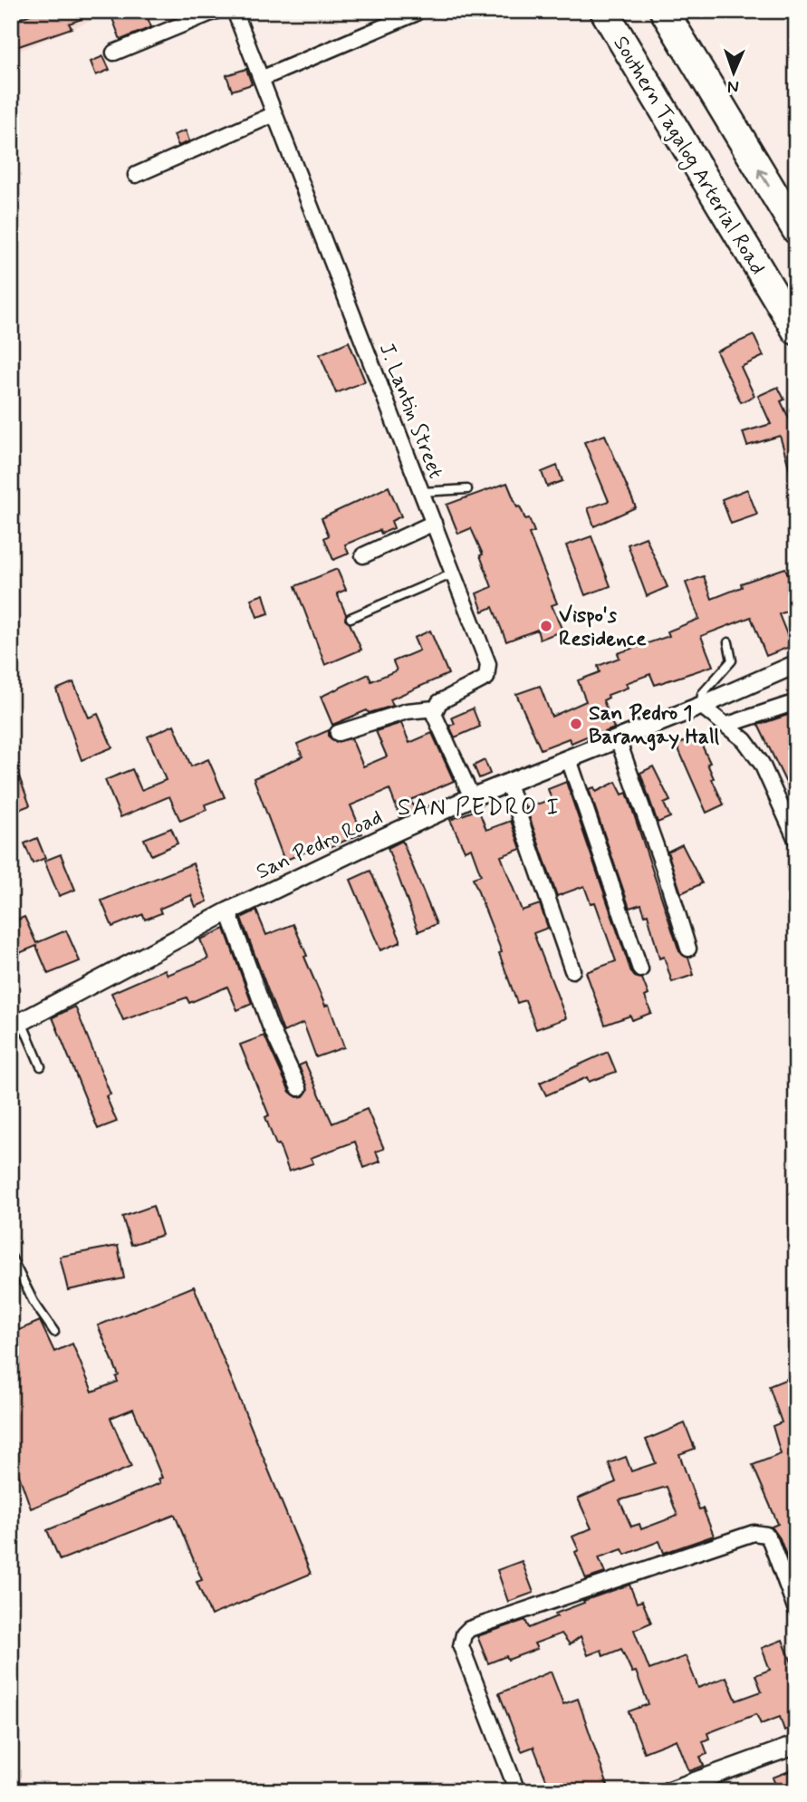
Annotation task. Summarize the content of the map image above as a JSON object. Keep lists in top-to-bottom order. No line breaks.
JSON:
{"streets":{"highway":["Southern Tagalog Arterial Road"],"street":["J. Lantin Street","San Pedro Road"]},"districts":["SAN PEDRO I"],"places":["Vispo's Residence","San Pedro 1 Barangay Hall"],"north":"bottom"}
